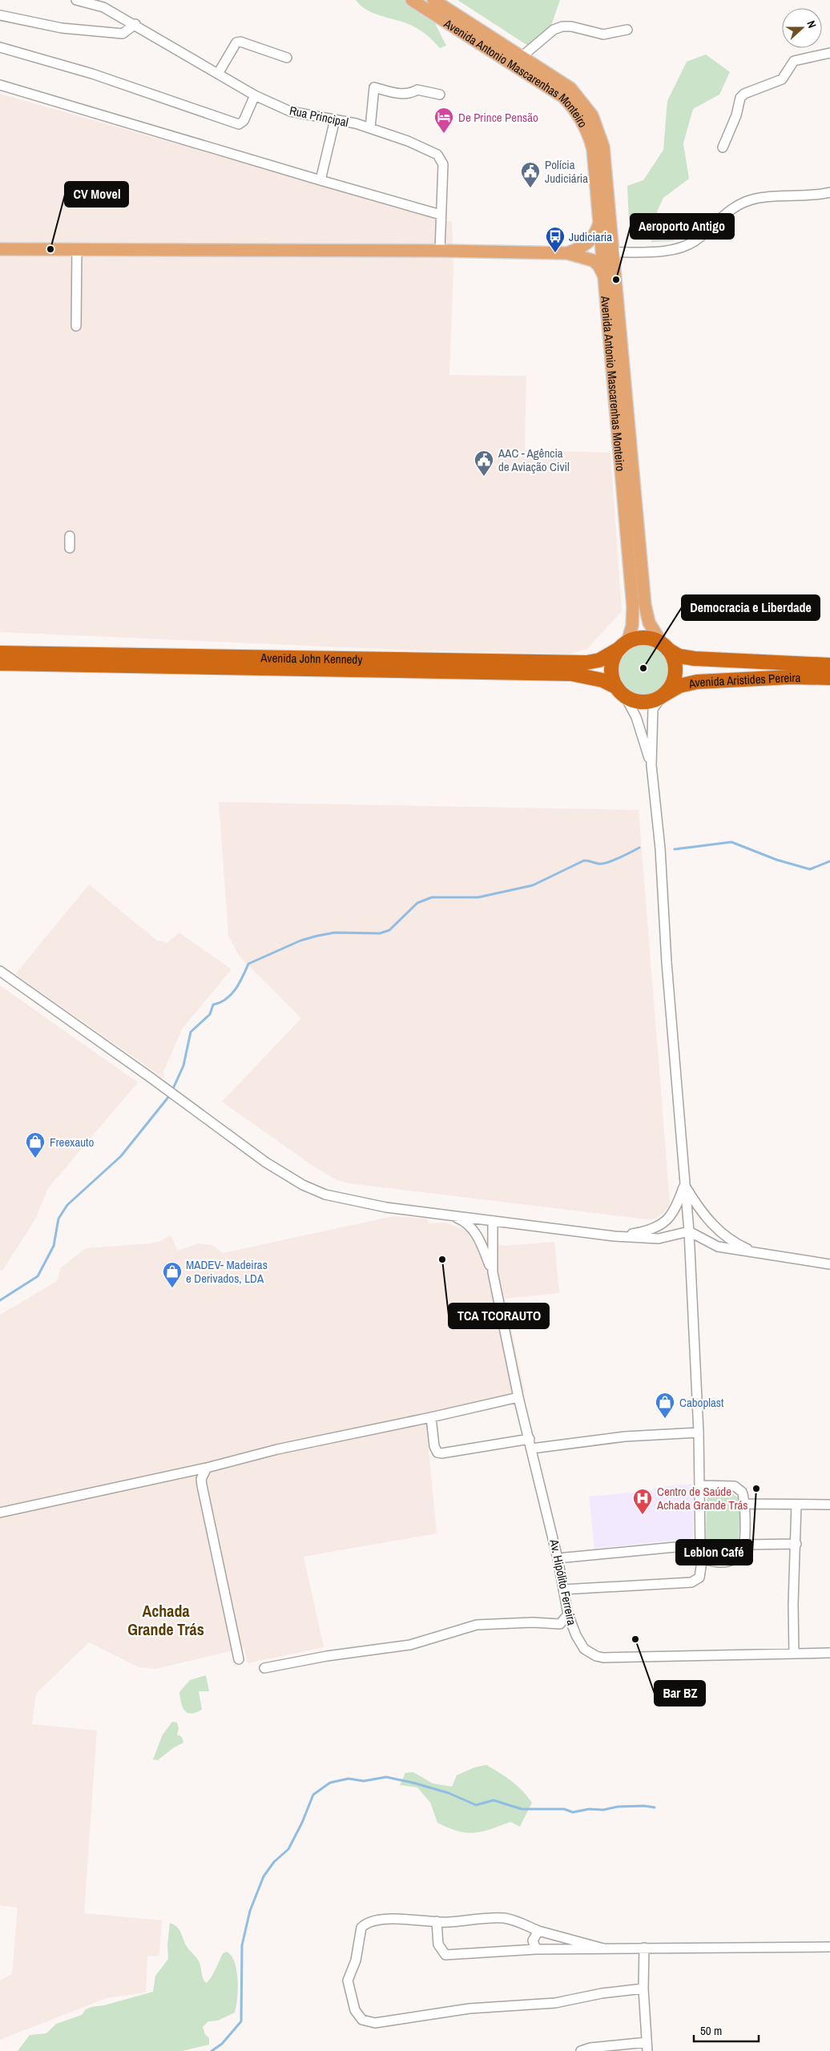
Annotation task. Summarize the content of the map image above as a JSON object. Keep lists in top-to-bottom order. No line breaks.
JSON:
{"streets":{"highway":["Avenida John Kennedy","Avenida Aristides Pereira"],"main road":["Avenida Antonio Mascarenhas Monteiro"],"street":["Rua Principal","Av. Hipólito Ferreira"]},"crossings":[["Avenida Antonio Mascarenhas Monteiro","Avenida John Kennedy"],["Avenida Antonio Mascarenhas Monteiro","Avenida Aristides Pereira"],["Avenida John Kennedy","Avenida Aristides Pereira"]],"districts":["Achada Grande Trás"],"places":{"hotel":["De Prince Pensão"],"public building":["Polícia Judiciária","AAC - Agência de Aviação Civil"],"other":["CV Movel","Aeroporto Antigo","Democracia e Liberdade","TCA TCORAUTO","Leblon Café","Bar BZ"],"bus stop":["Judiciaria"],"shop":["Freexauto","MADEV- Madeiras e Derivados, LDA","Caboplast"],"hospital":["Centro de Saúde Achada Grande Trás"]},"scale_bar":"50 m","north":"right"}
